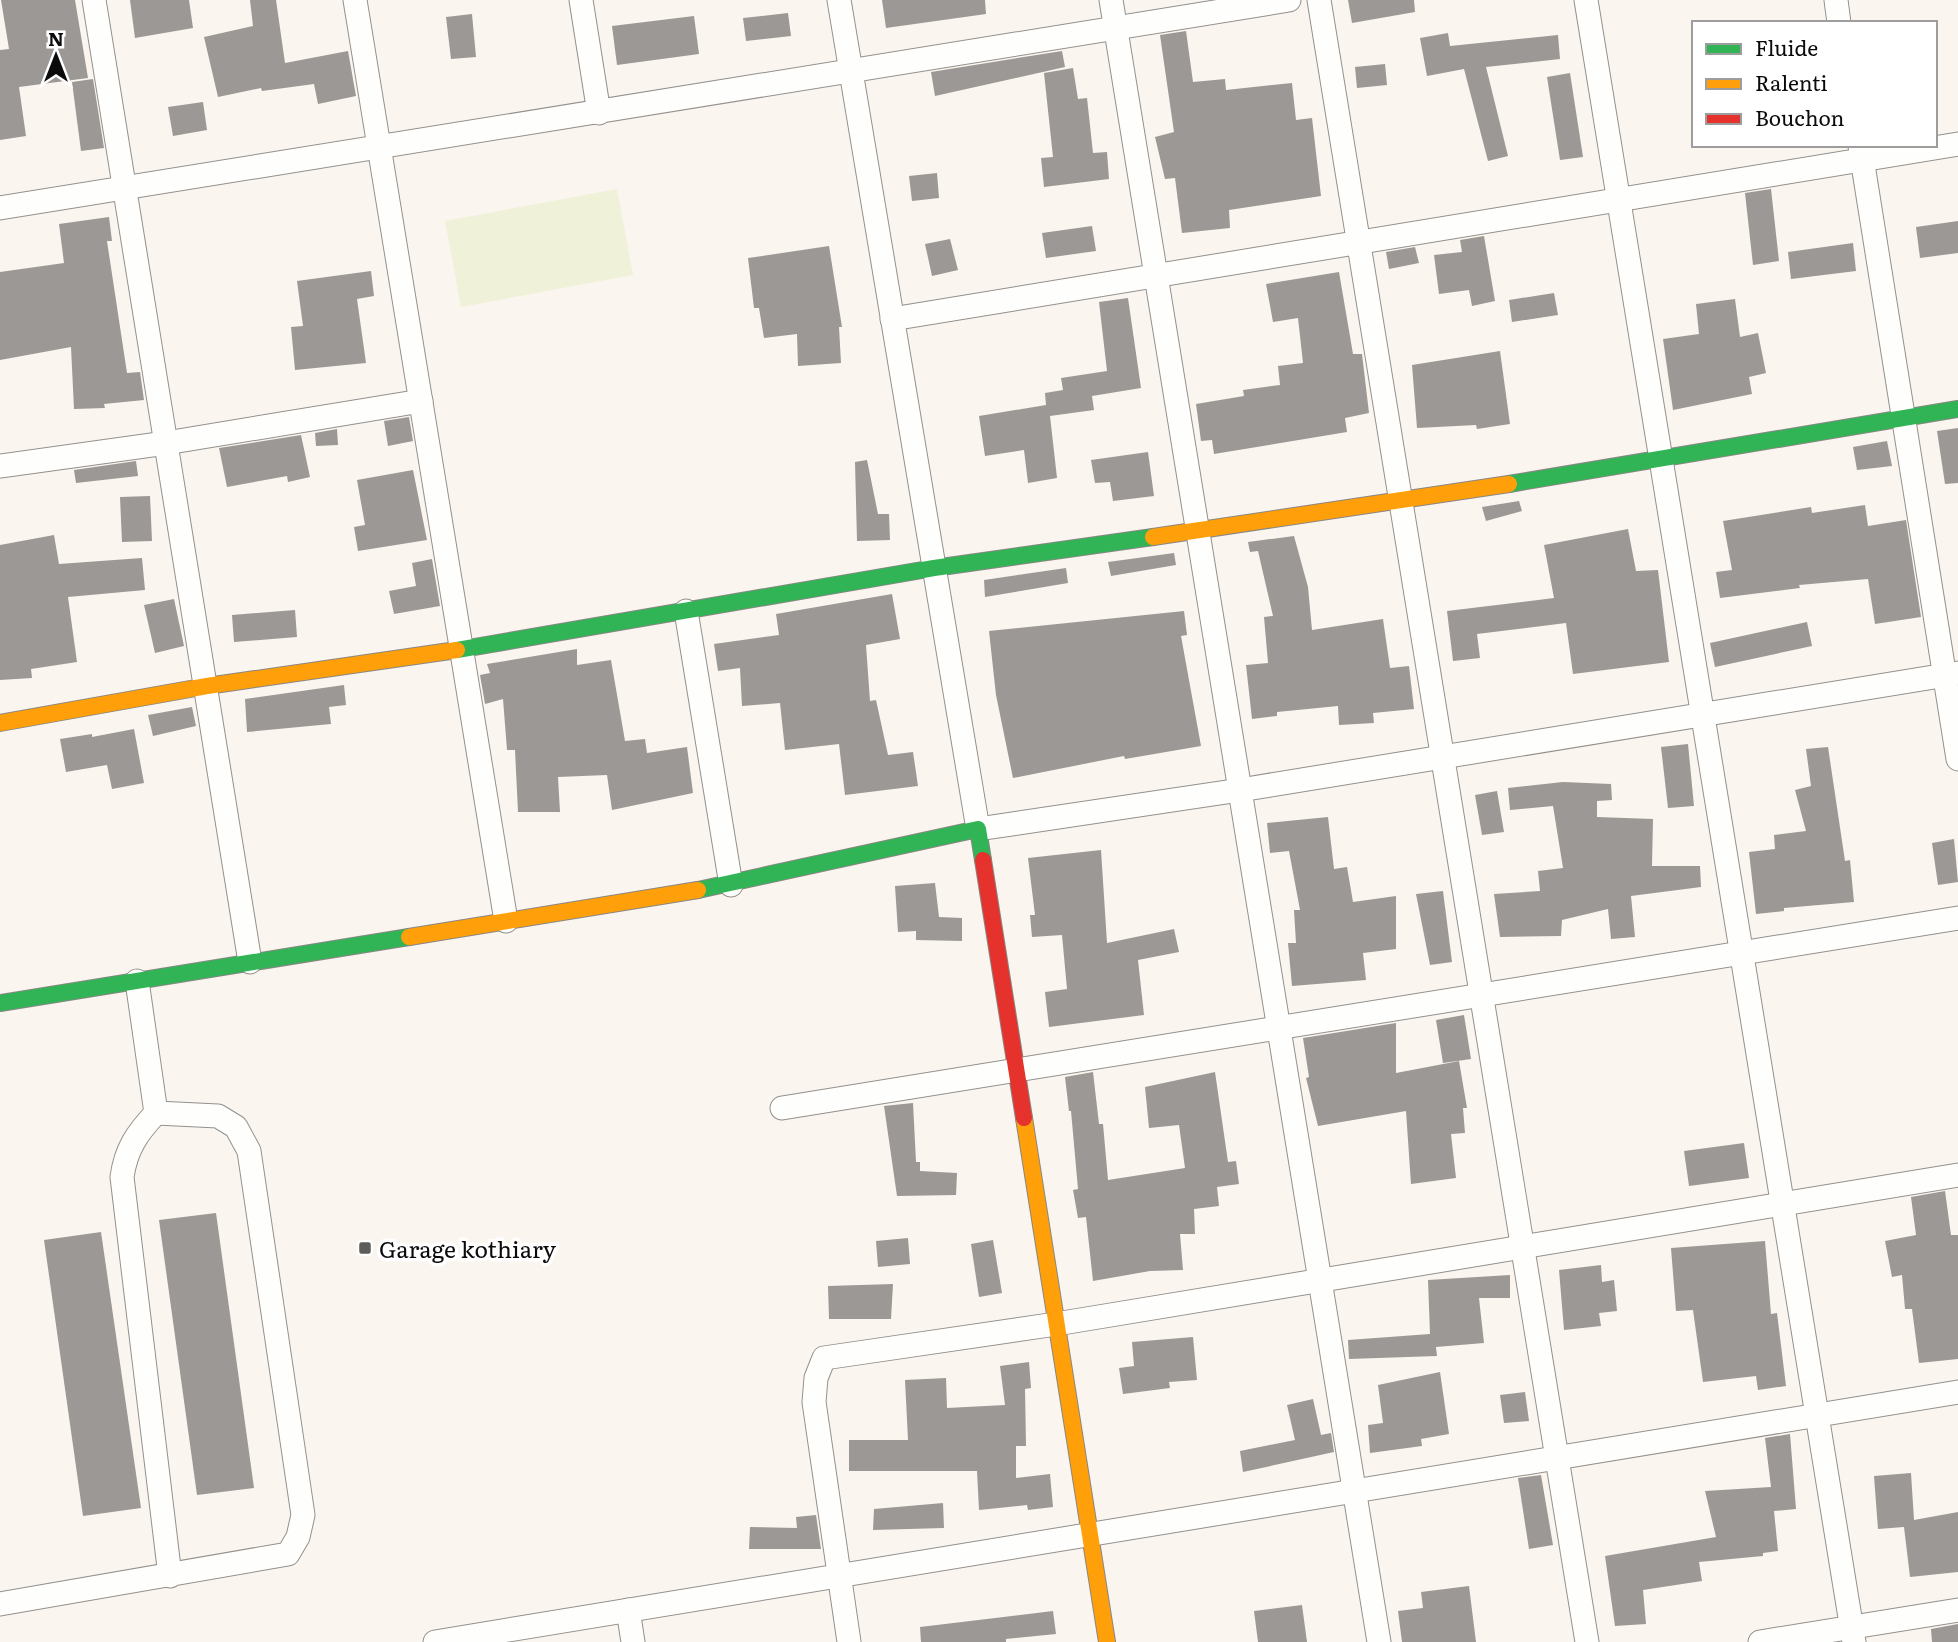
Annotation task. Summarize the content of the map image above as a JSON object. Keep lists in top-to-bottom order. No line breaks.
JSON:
{"places":{"transit":["Garage kothiary"]},"legend":["Fluide","Ralenti","Bouchon"],"north":"top"}
